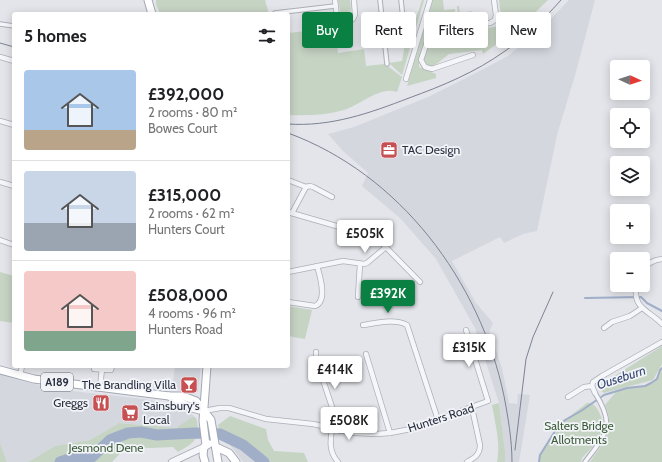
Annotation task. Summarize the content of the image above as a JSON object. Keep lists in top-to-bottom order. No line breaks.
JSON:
{"streets":{"main road":["A189"],"street":["Hunters Road"]},"crossings":[["A189","Hunters Road"]],"water":["Ouseburn"],"parks":["Salters Bridge Allotments","Jesmond Dene"],"places":{"office":["TAC Design"],"bar":["The Brandling Villa"],"restaurant":["Greggs"],"supermarket":["Sainsbury's Local"]},"north":"right","page":{"chip":["Buy","Rent","Filters","New"],"heading":"5 homes","map_buttons":["+","−"],"list":[{"name":"£392,000","note":"2 rooms · 80 m² · Bowes Court"},{"name":"£315,000","note":"2 rooms · 62 m² · Hunters Court"},{"name":"£508,000","note":"4 rooms · 96 m² · Hunters Road"}],"price":["£505K","£392K","£315K","£414K","£508K"]}}
